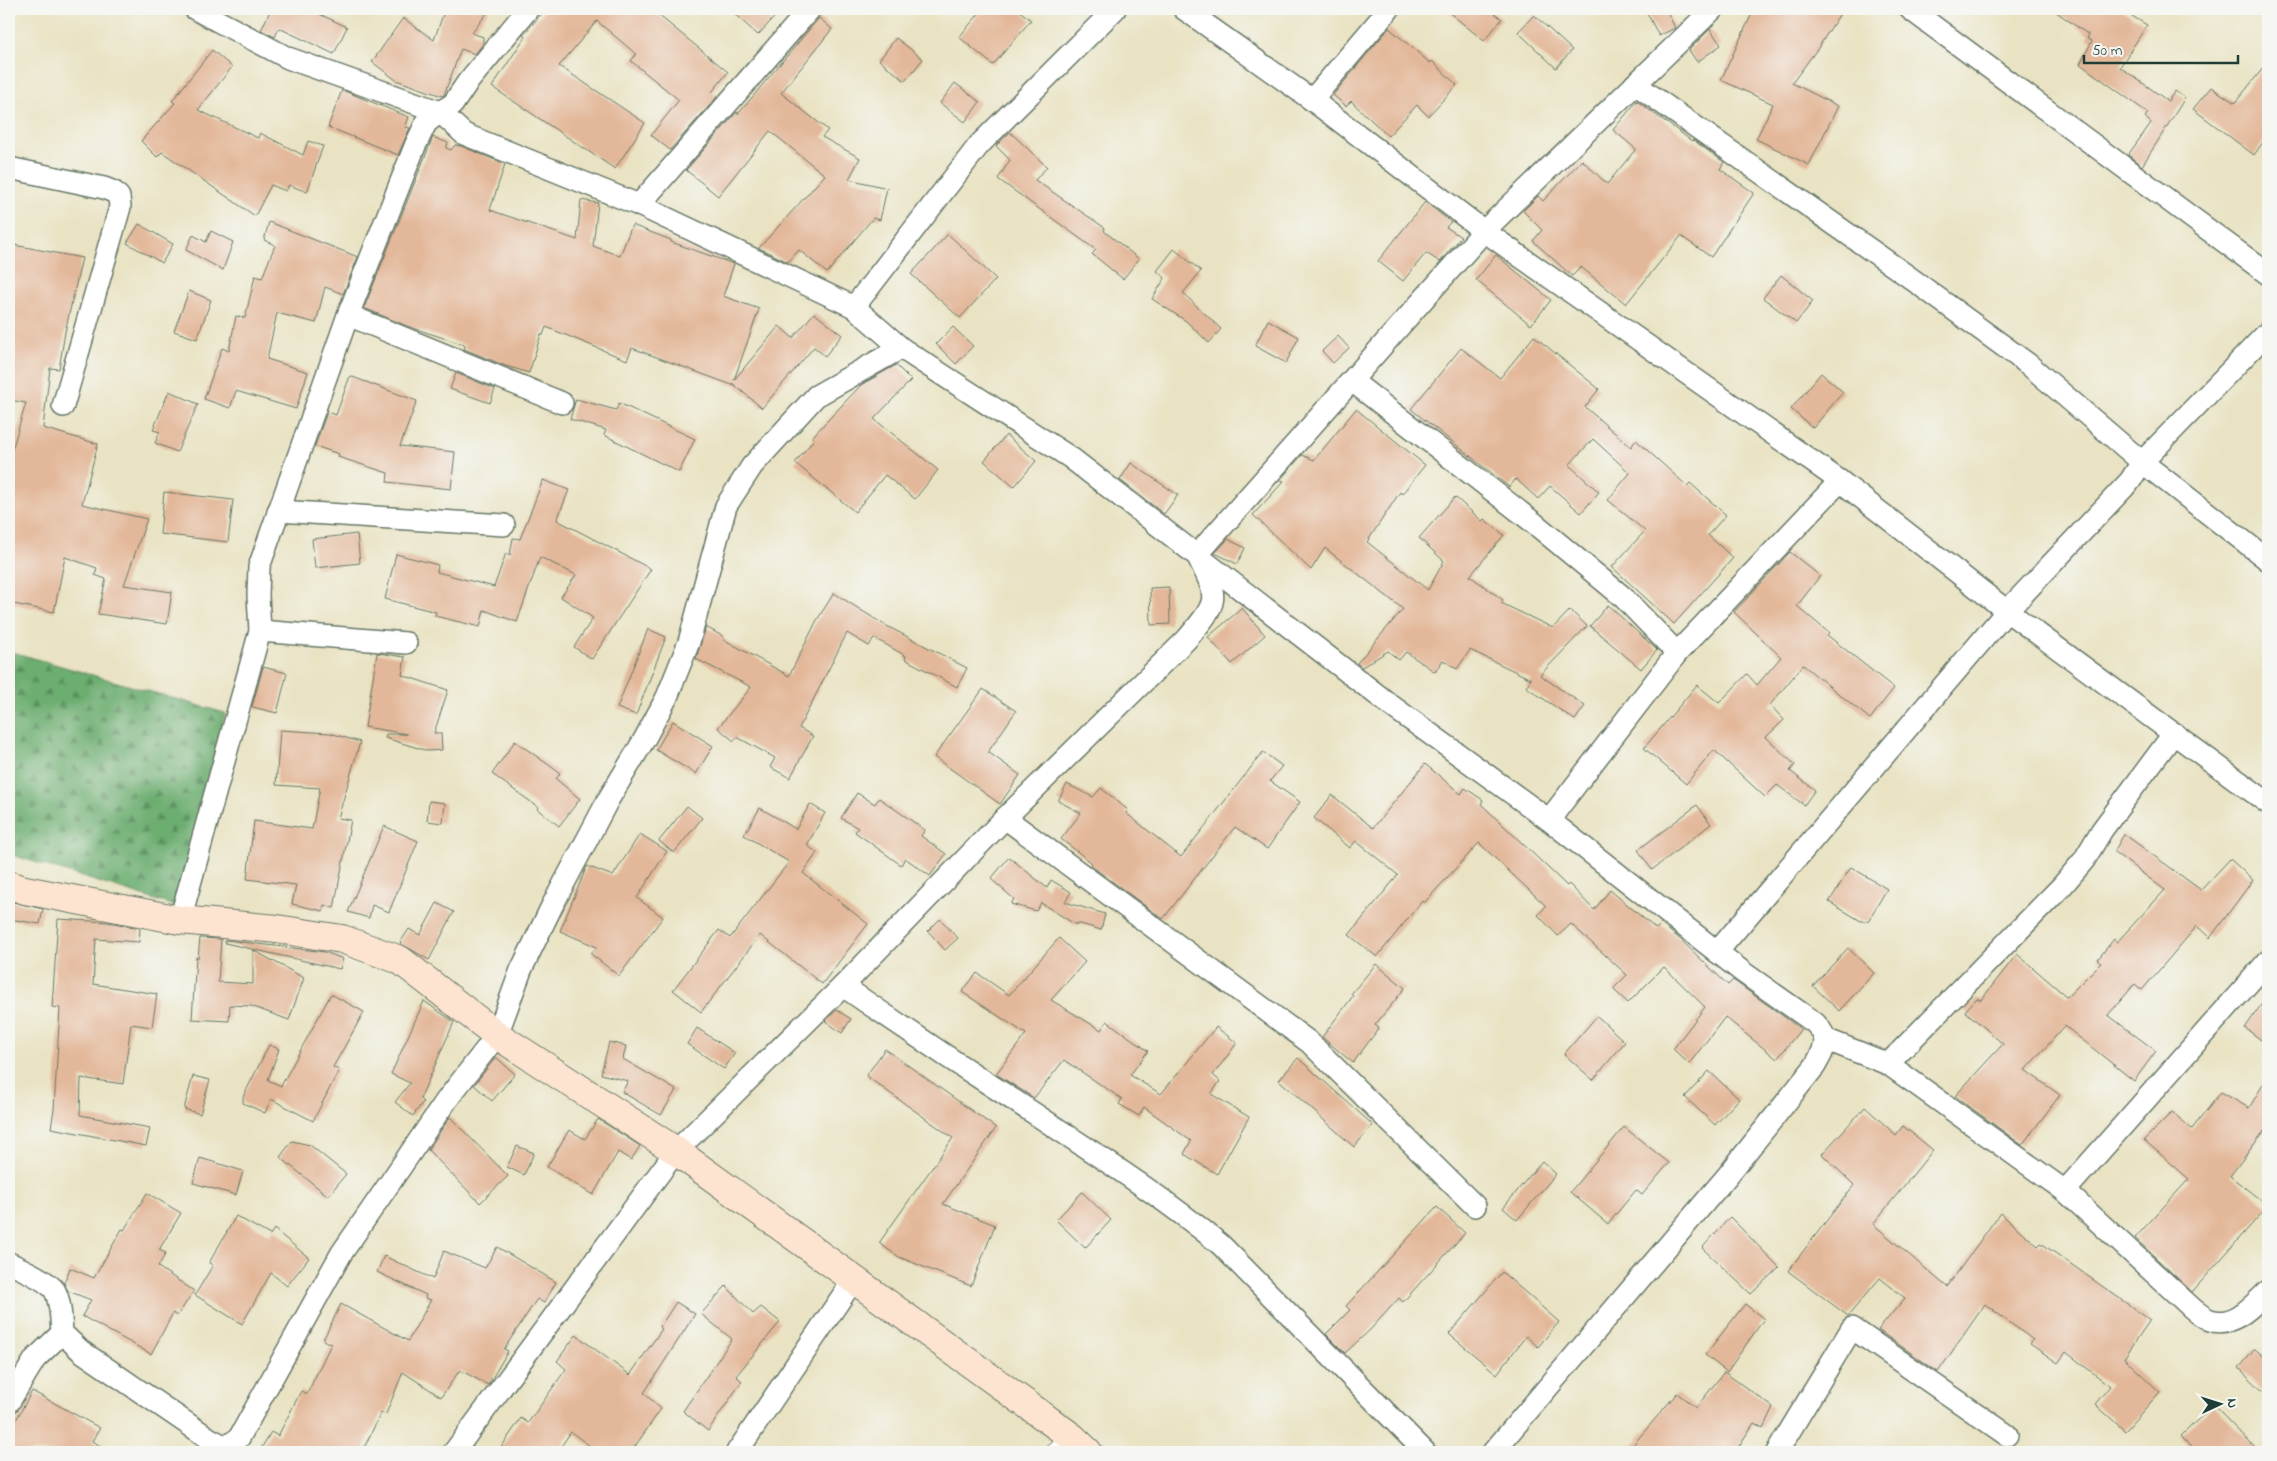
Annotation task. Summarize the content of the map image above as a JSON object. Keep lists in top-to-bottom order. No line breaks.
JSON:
{"scale_bar":"50 m","north":"right"}
